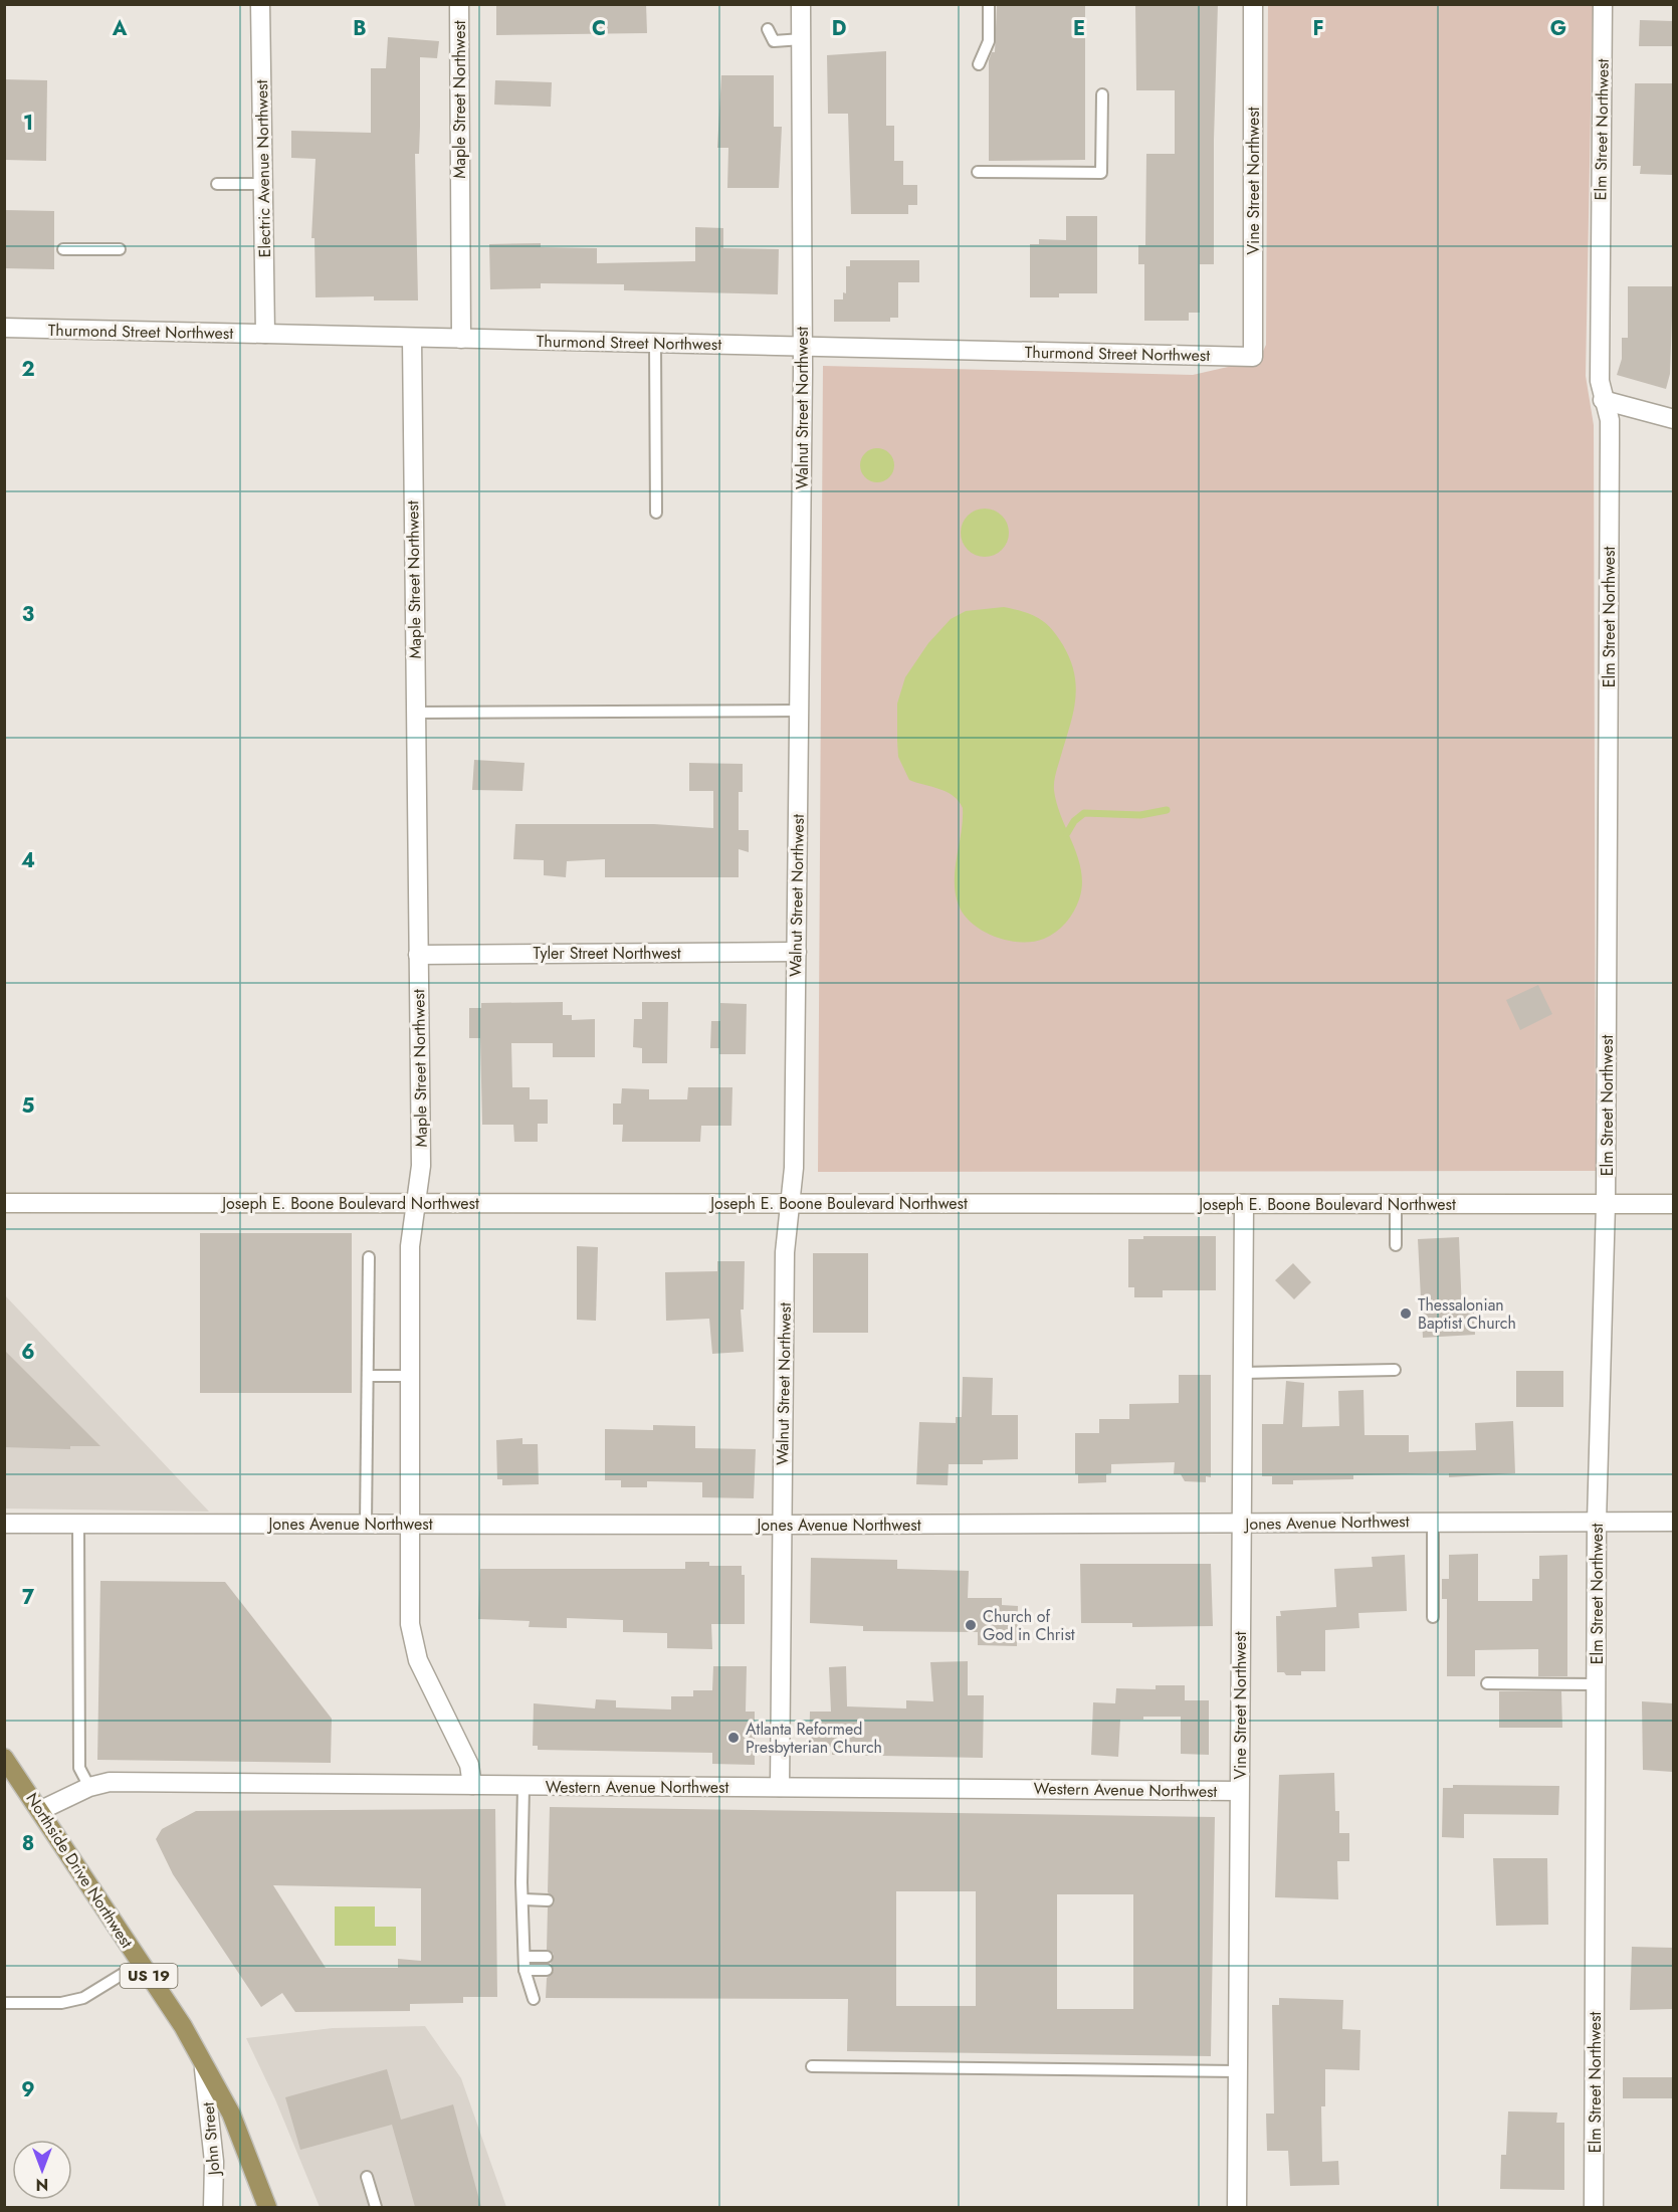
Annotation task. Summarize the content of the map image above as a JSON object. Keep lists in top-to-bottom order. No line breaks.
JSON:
{"streets":{"main road":["Northside Drive Northwest","US 19"],"street":["Maple Street Northwest","Elm Street Northwest","Electric Avenue Northwest","Vine Street Northwest","Thurmond Street Northwest","Walnut Street Northwest","Tyler Street Northwest","Joseph E. Boone Boulevard Northwest","Jones Avenue Northwest","Western Avenue Northwest","John Street"]},"crossings":[["Maple Street Northwest","Thurmond Street Northwest"],["Maple Street Northwest","Tyler Street Northwest"],["Maple Street Northwest","Joseph E. Boone Boulevard Northwest"],["Maple Street Northwest","Jones Avenue Northwest"],["Maple Street Northwest","Western Avenue Northwest"],["Elm Street Northwest","Joseph E. Boone Boulevard Northwest"],["Elm Street Northwest","Jones Avenue Northwest"],["Electric Avenue Northwest","Thurmond Street Northwest"],["Vine Street Northwest","Thurmond Street Northwest"],["Vine Street Northwest","Joseph E. Boone Boulevard Northwest"],["Vine Street Northwest","Jones Avenue Northwest"],["Vine Street Northwest","Western Avenue Northwest"],["Thurmond Street Northwest","Walnut Street Northwest"],["Walnut Street Northwest","Tyler Street Northwest"],["Walnut Street Northwest","Joseph E. Boone Boulevard Northwest"],["Walnut Street Northwest","Jones Avenue Northwest"],["Walnut Street Northwest","Western Avenue Northwest"],["Western Avenue Northwest","Northside Drive Northwest"],["Northside Drive Northwest","John Street"]],"places":["Thessalonian Baptist Church","Church of God in Christ","Atlanta Reformed Presbyterian Church"],"north":"bottom","grid":{"columns":["A","B","C","D","E","F","G"],"rows":["1","2","3","4","5","6","7","8","9"]}}
